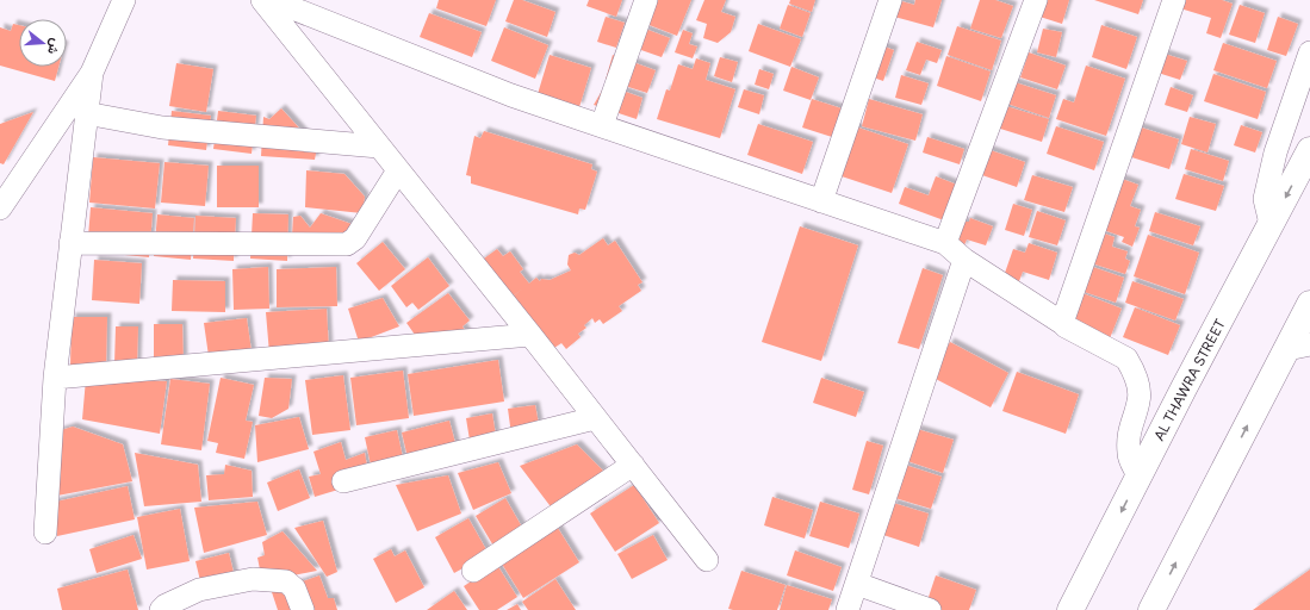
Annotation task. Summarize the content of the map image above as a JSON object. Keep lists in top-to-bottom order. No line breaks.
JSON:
{"streets":{"main road":["AL THAWRA STREET"]},"north":"right"}
